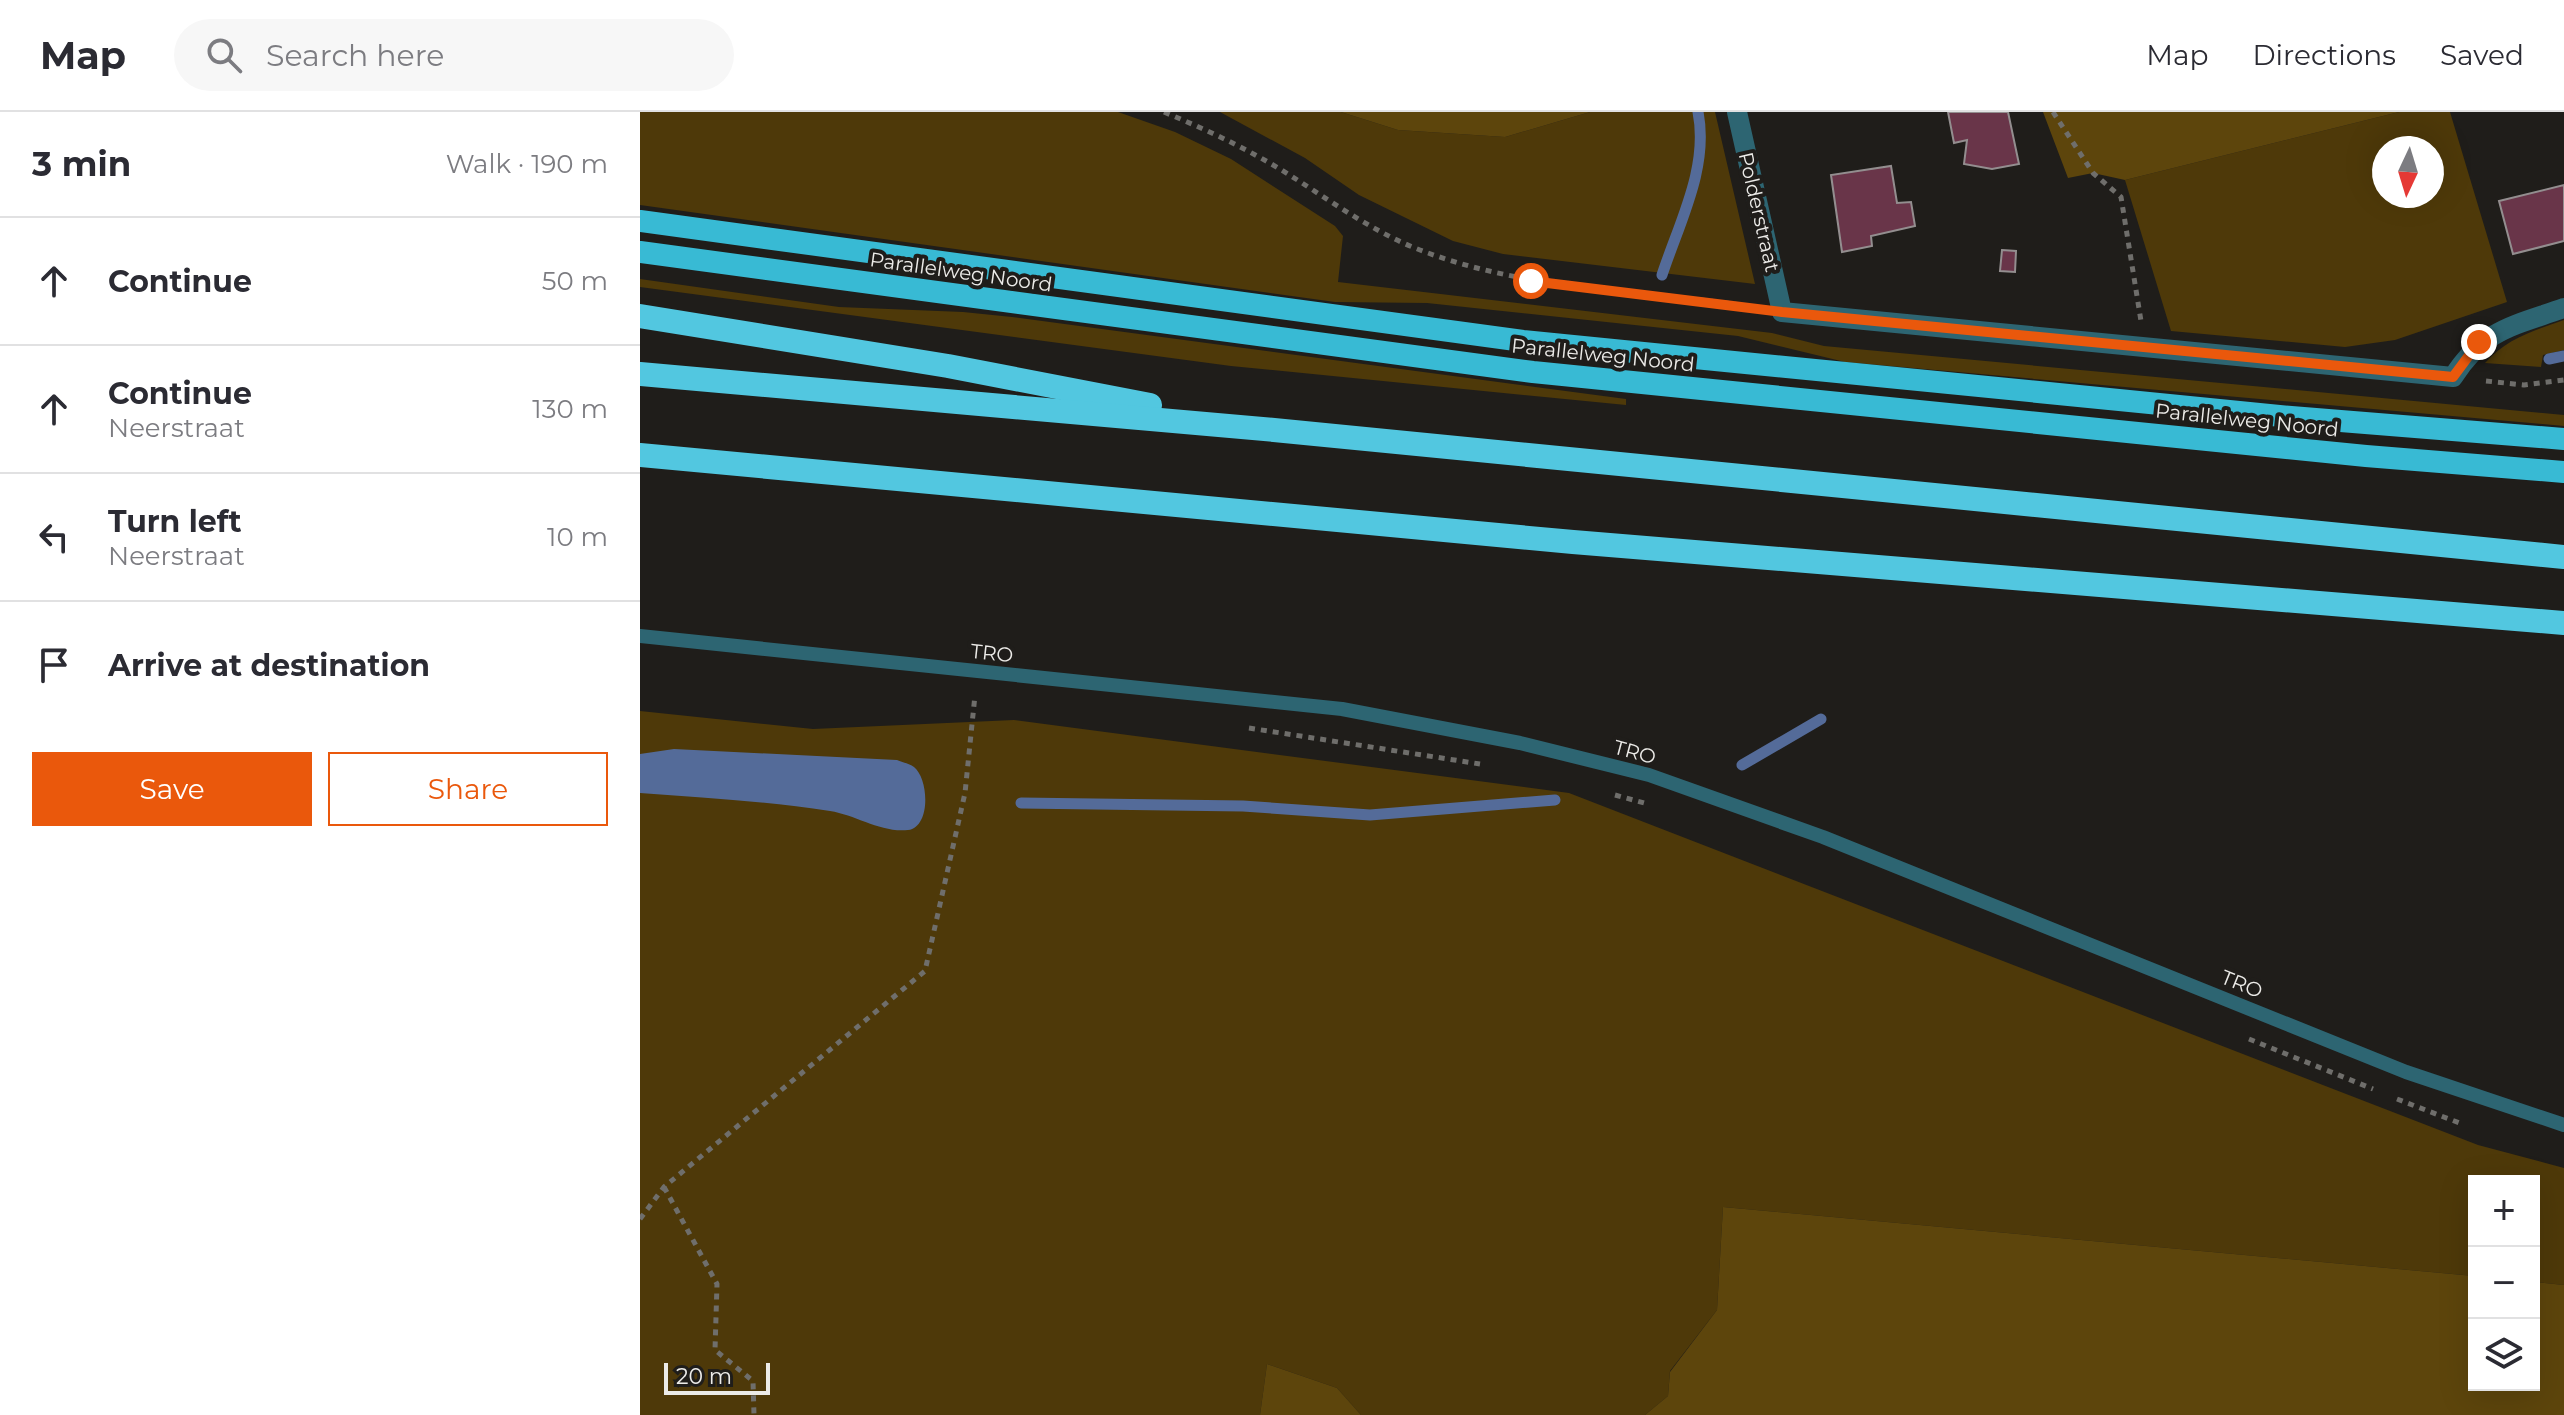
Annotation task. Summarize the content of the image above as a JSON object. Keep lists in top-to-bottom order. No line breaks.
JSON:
{"streets":{"highway":["Parallelweg Noord"],"street":["Polderstraat"],"lane":["TRO"]},"scale_bar":"20 m","north":"bottom","page":{"header":"Map","search":"Search here","nav":["Map","Directions","Saved"],"heading":["3 min","Walk · 190 m"],"list":[["Continue","50 m"],["Continue","Neerstraat","130 m"],["Turn left","Neerstraat","10 m"],"Arrive at destination"],"buttons":["Save","Share"],"map_buttons":["+","−"],"scale":"20 m"}}
